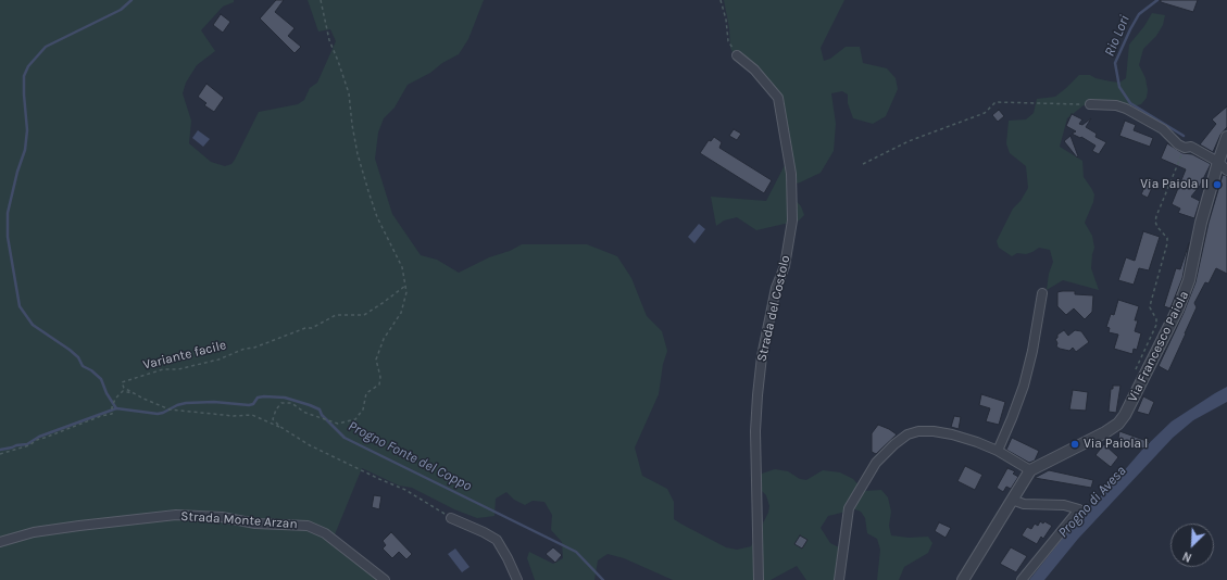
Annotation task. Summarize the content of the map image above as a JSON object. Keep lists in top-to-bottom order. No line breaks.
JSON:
{"streets":{"street":["Strada del Costolo","Via Francesco Paiola","Strada Monte Arzan"],"path":["Variante facile"]},"water":["Rio Lori","Progno Fonte del Coppo","Progno di Avesa"],"places":["Via Paiola II","Via Paiola I"],"north":"bottom left"}
